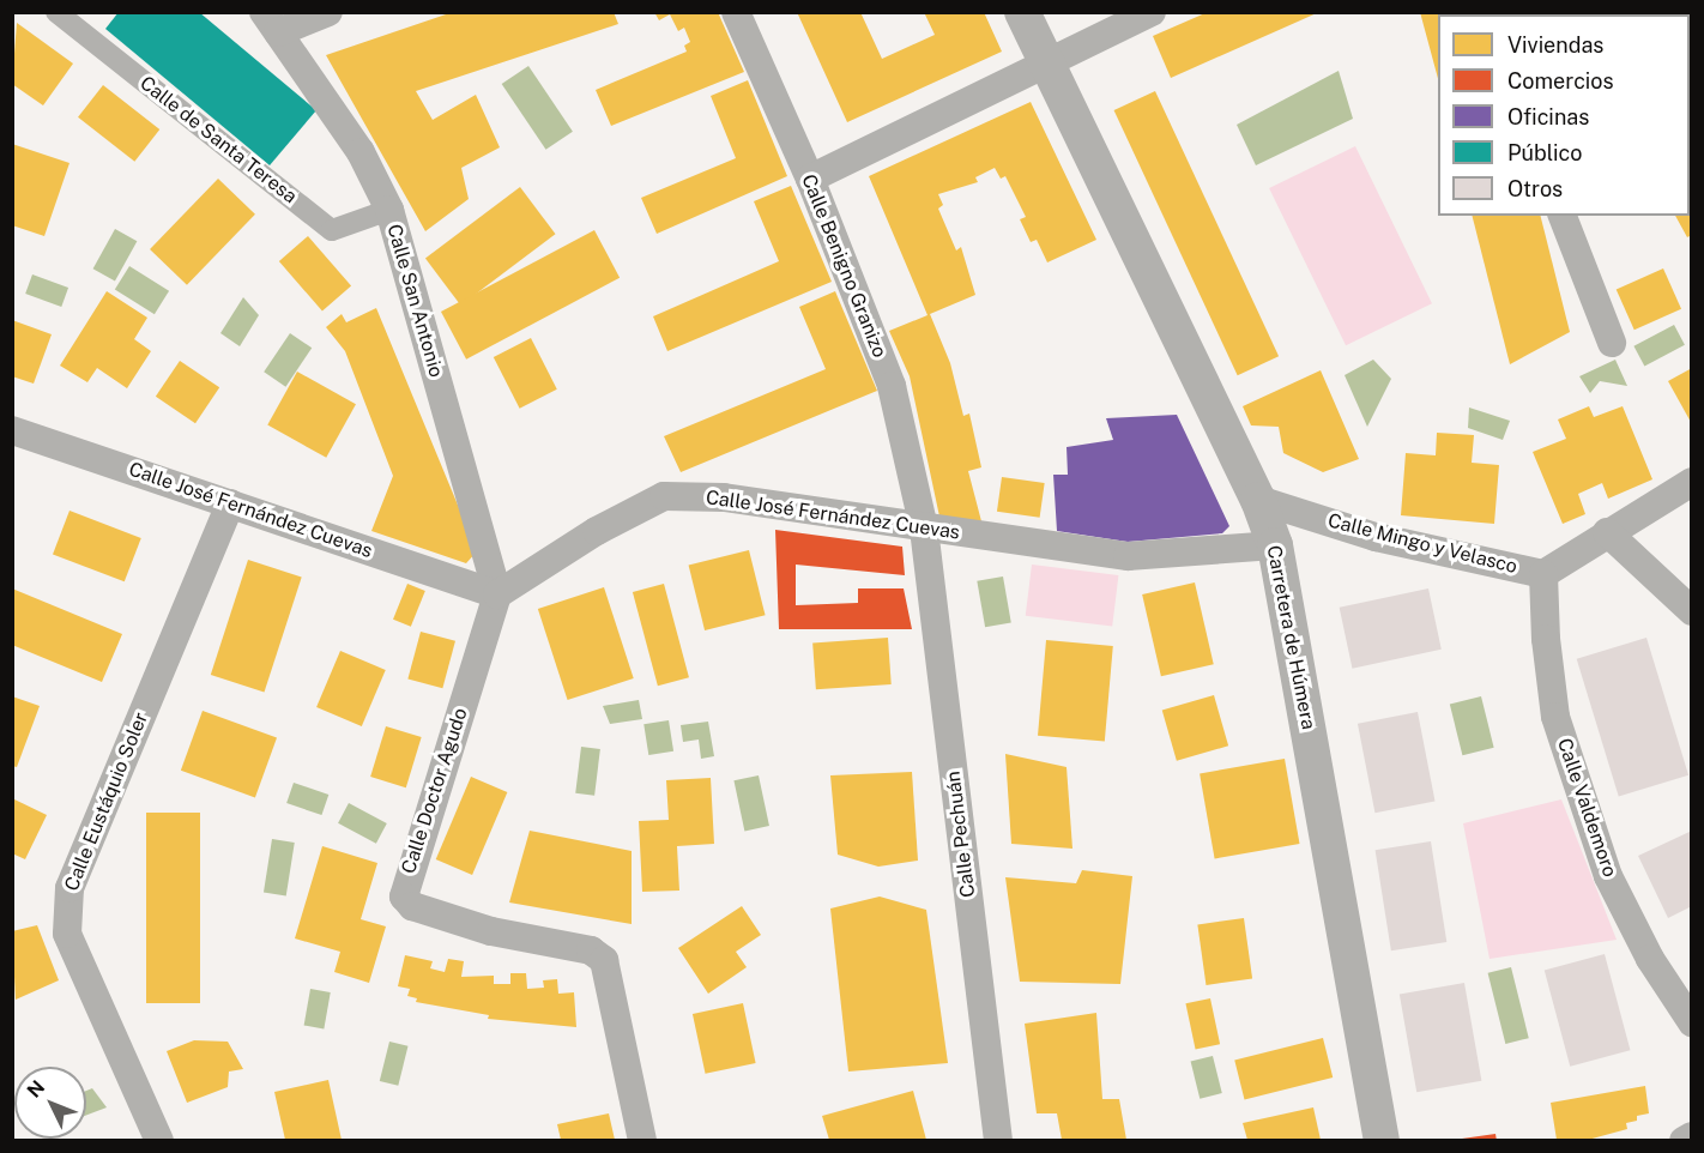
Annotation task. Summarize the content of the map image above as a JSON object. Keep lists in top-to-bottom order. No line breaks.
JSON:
{"streets":{"street":["Calle de Santa Teresa","Calle Benigno Granizo","Calle San Antonio","Calle José Fernández Cuevas","Calle Mingo y Velasco","Carretera de Húmera","Calle Doctor Agudo","Calle Eustáquio Soler","Calle Valdemoro","Calle Pechuán"]},"crossings":[["Calle de Santa Teresa","Calle San Antonio"],["Calle Benigno Granizo","Calle José Fernández Cuevas"],["Calle Benigno Granizo","Calle Pechuán"],["Calle San Antonio","Calle José Fernández Cuevas"],["Calle San Antonio","Calle Doctor Agudo"],["Calle José Fernández Cuevas","Carretera de Húmera"],["Calle José Fernández Cuevas","Calle Doctor Agudo"],["Calle José Fernández Cuevas","Calle Eustáquio Soler"],["Calle José Fernández Cuevas","Calle Pechuán"],["Calle Mingo y Velasco","Carretera de Húmera"],["Calle Mingo y Velasco","Calle Valdemoro"]],"legend":["Viviendas","Comercios","Oficinas","Público","Otros"],"north":"top left"}
